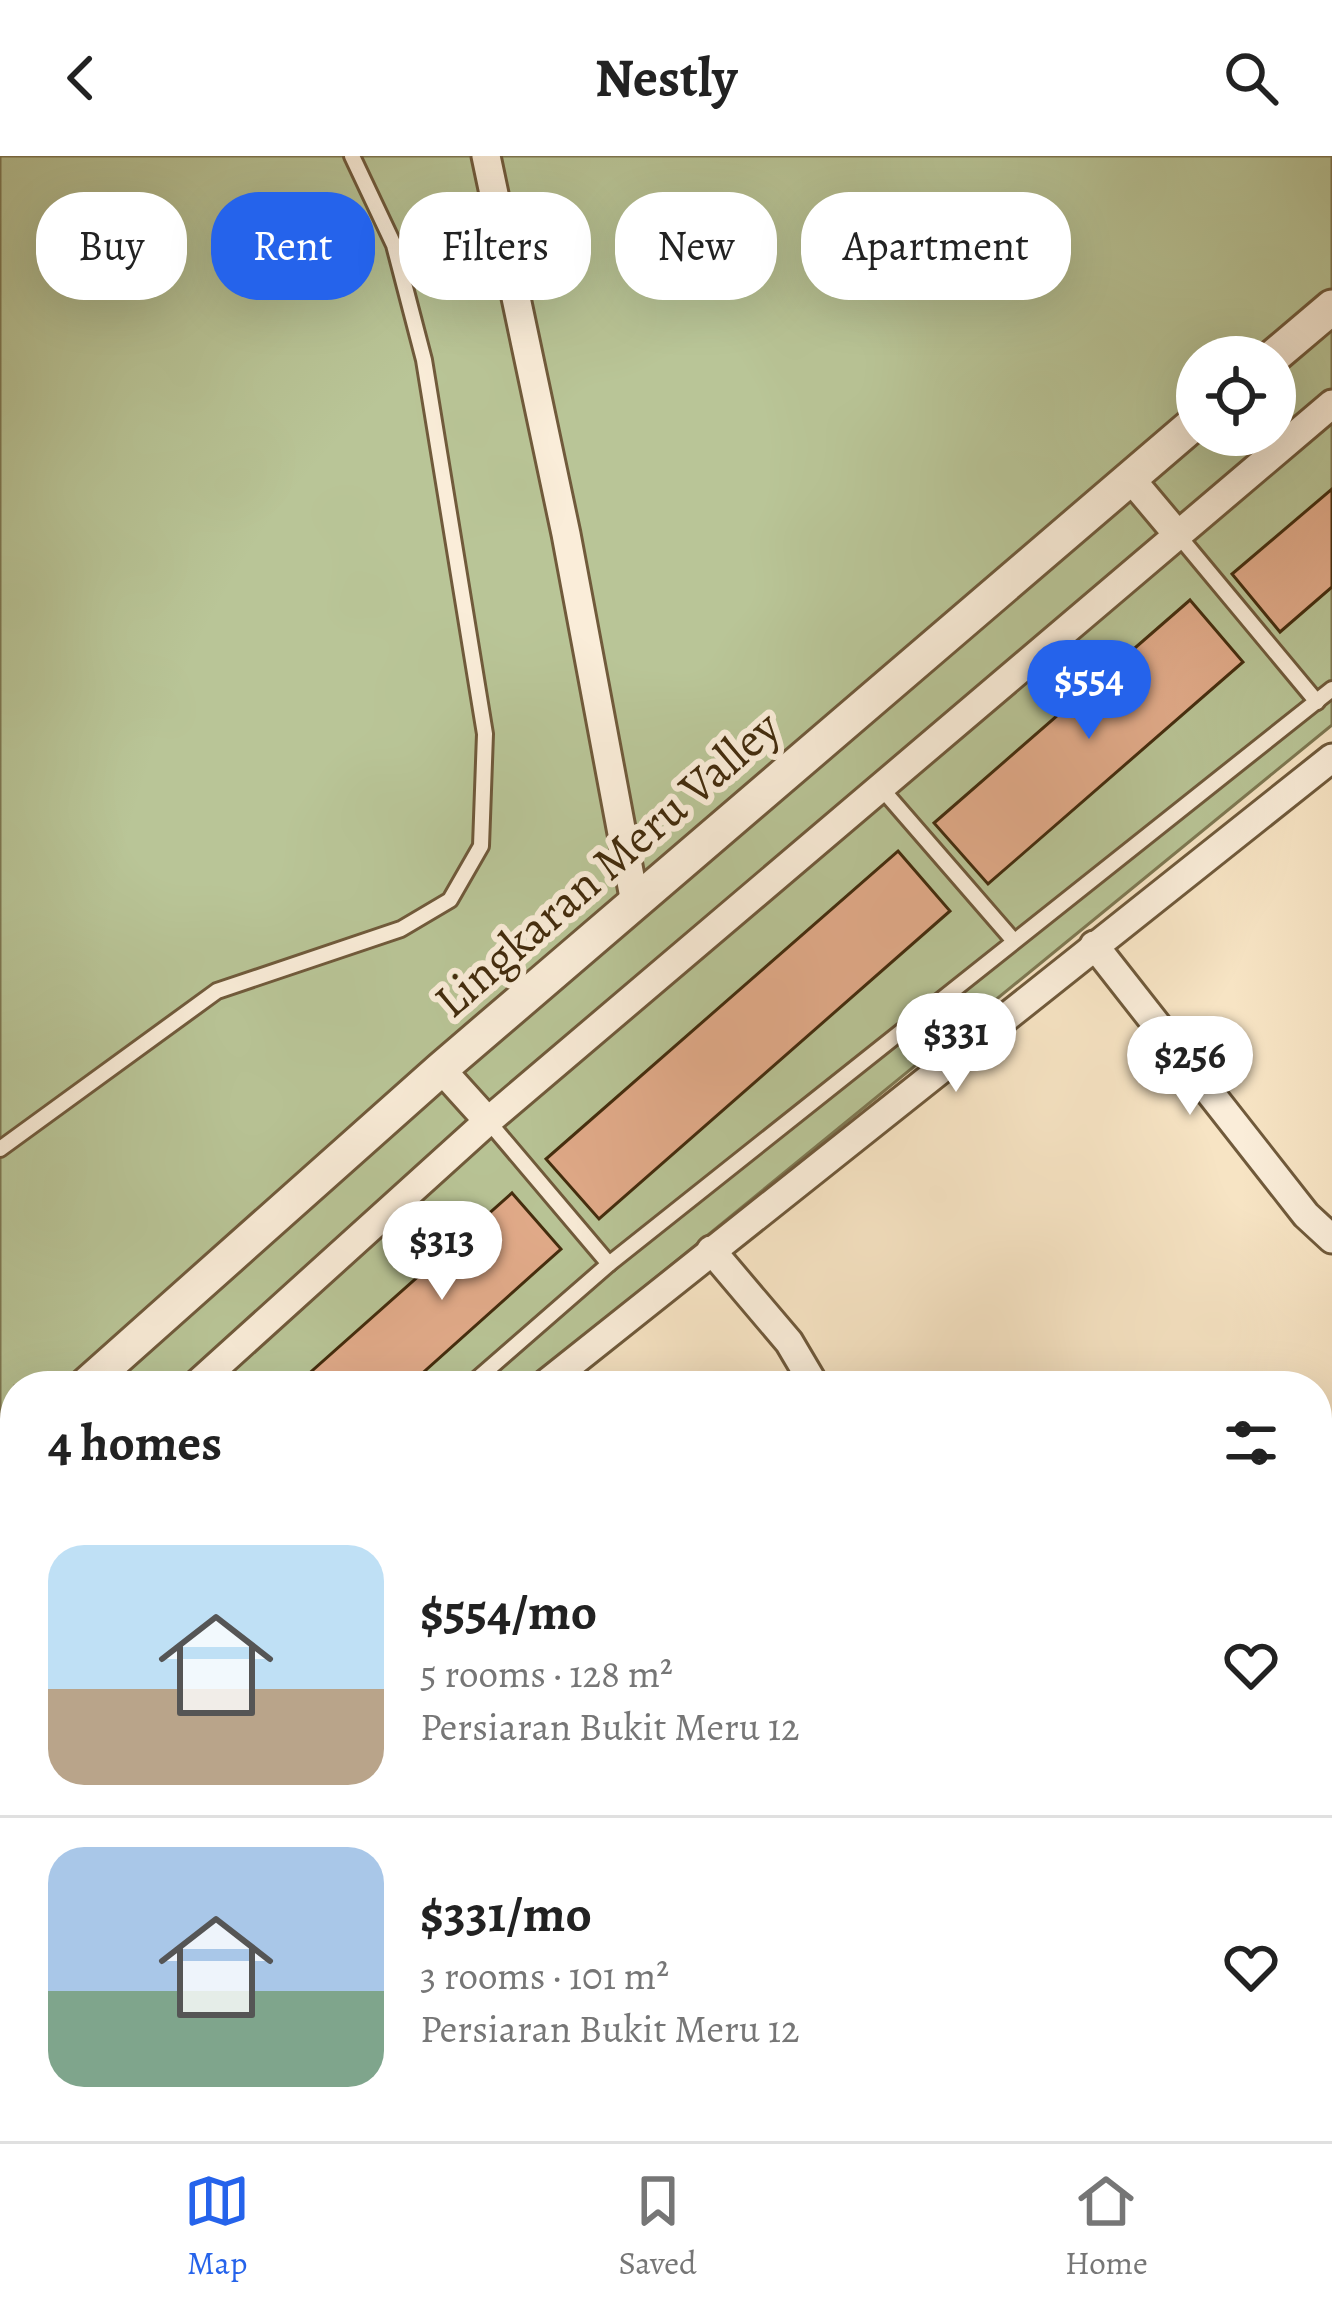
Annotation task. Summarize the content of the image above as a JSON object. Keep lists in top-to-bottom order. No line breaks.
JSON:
{"streets":{"street":["Lingkaran Meru Valley"]},"page":{"header":"Nestly","chip":["Buy","Rent","Filters","New","Apartment"],"price":["$554","$331","$256","$313"],"heading":"4 homes","list":[{"name":"$554/mo","note":"5 rooms · 128 m² · Persiaran Bukit Meru 12"},{"name":"$331/mo","note":"3 rooms · 101 m² · Persiaran Bukit Meru 12"}],"tabs":["Map","Saved","Home"]}}
